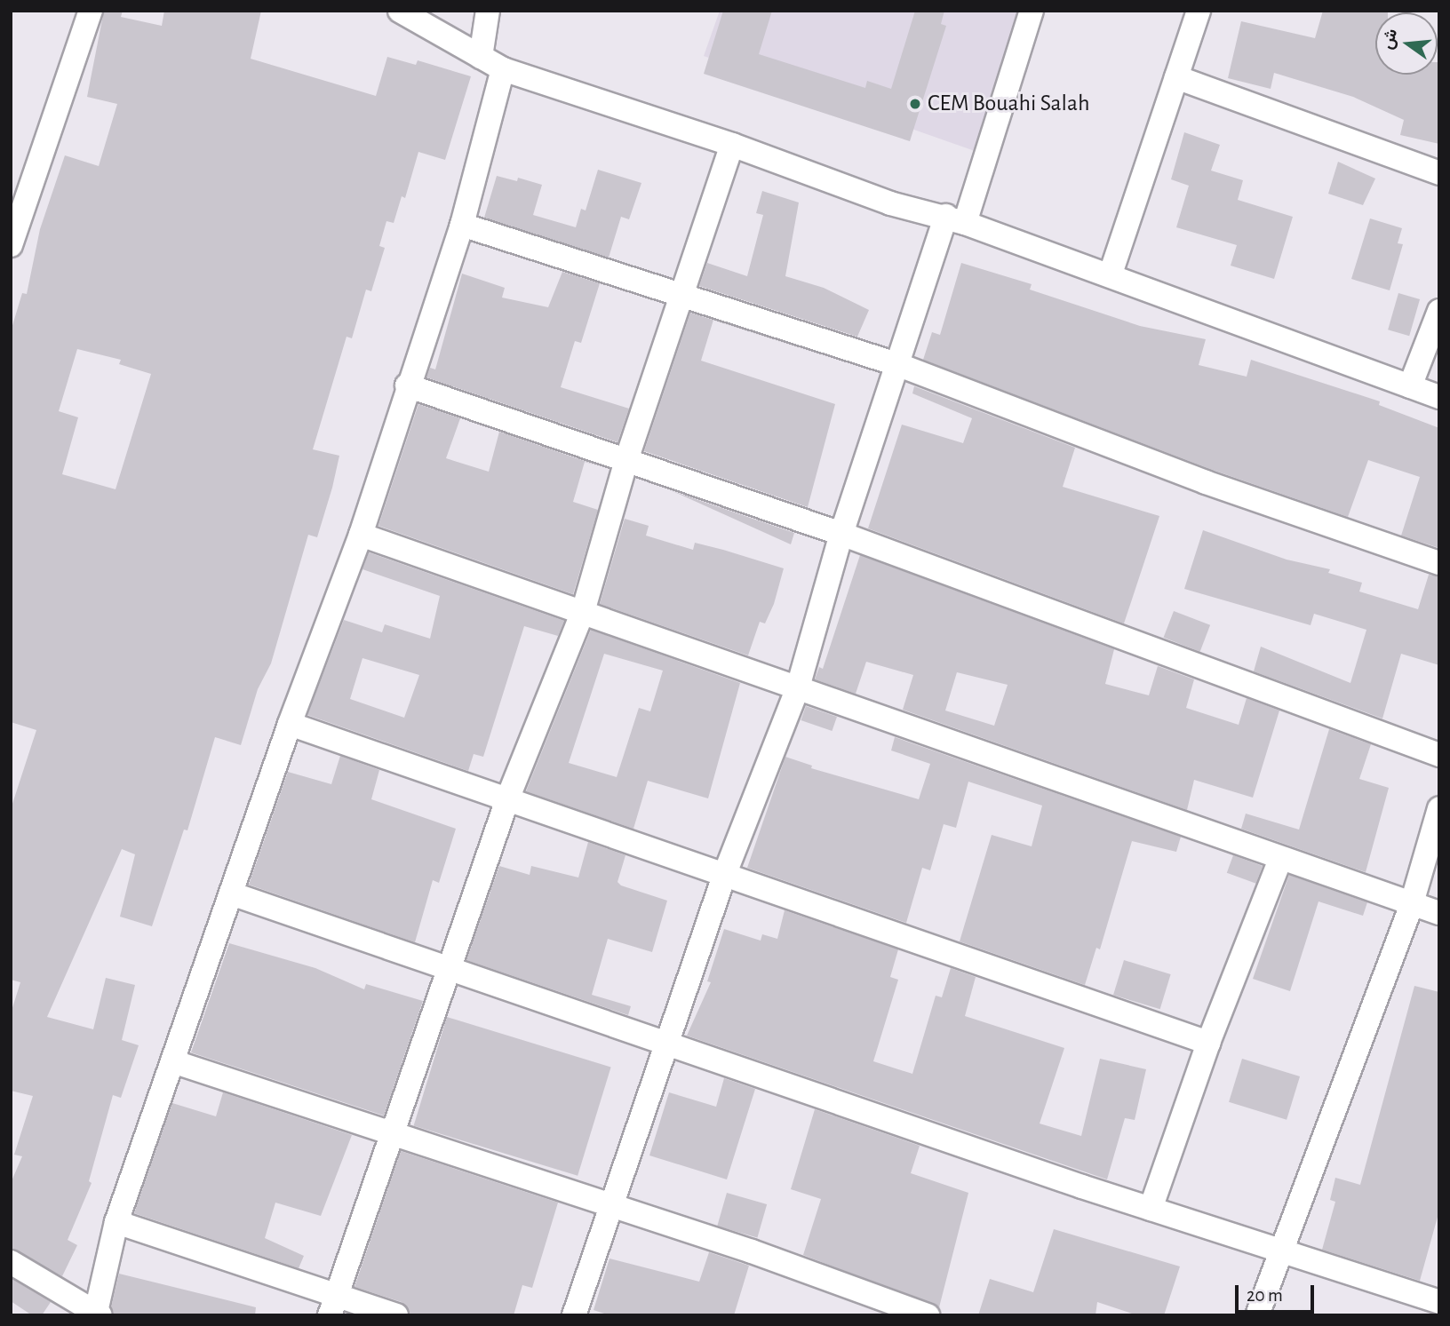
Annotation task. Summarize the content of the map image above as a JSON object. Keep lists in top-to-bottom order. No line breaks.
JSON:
{"places":["CEM Bouahi Salah"],"scale_bar":"20 m","north":"left"}
